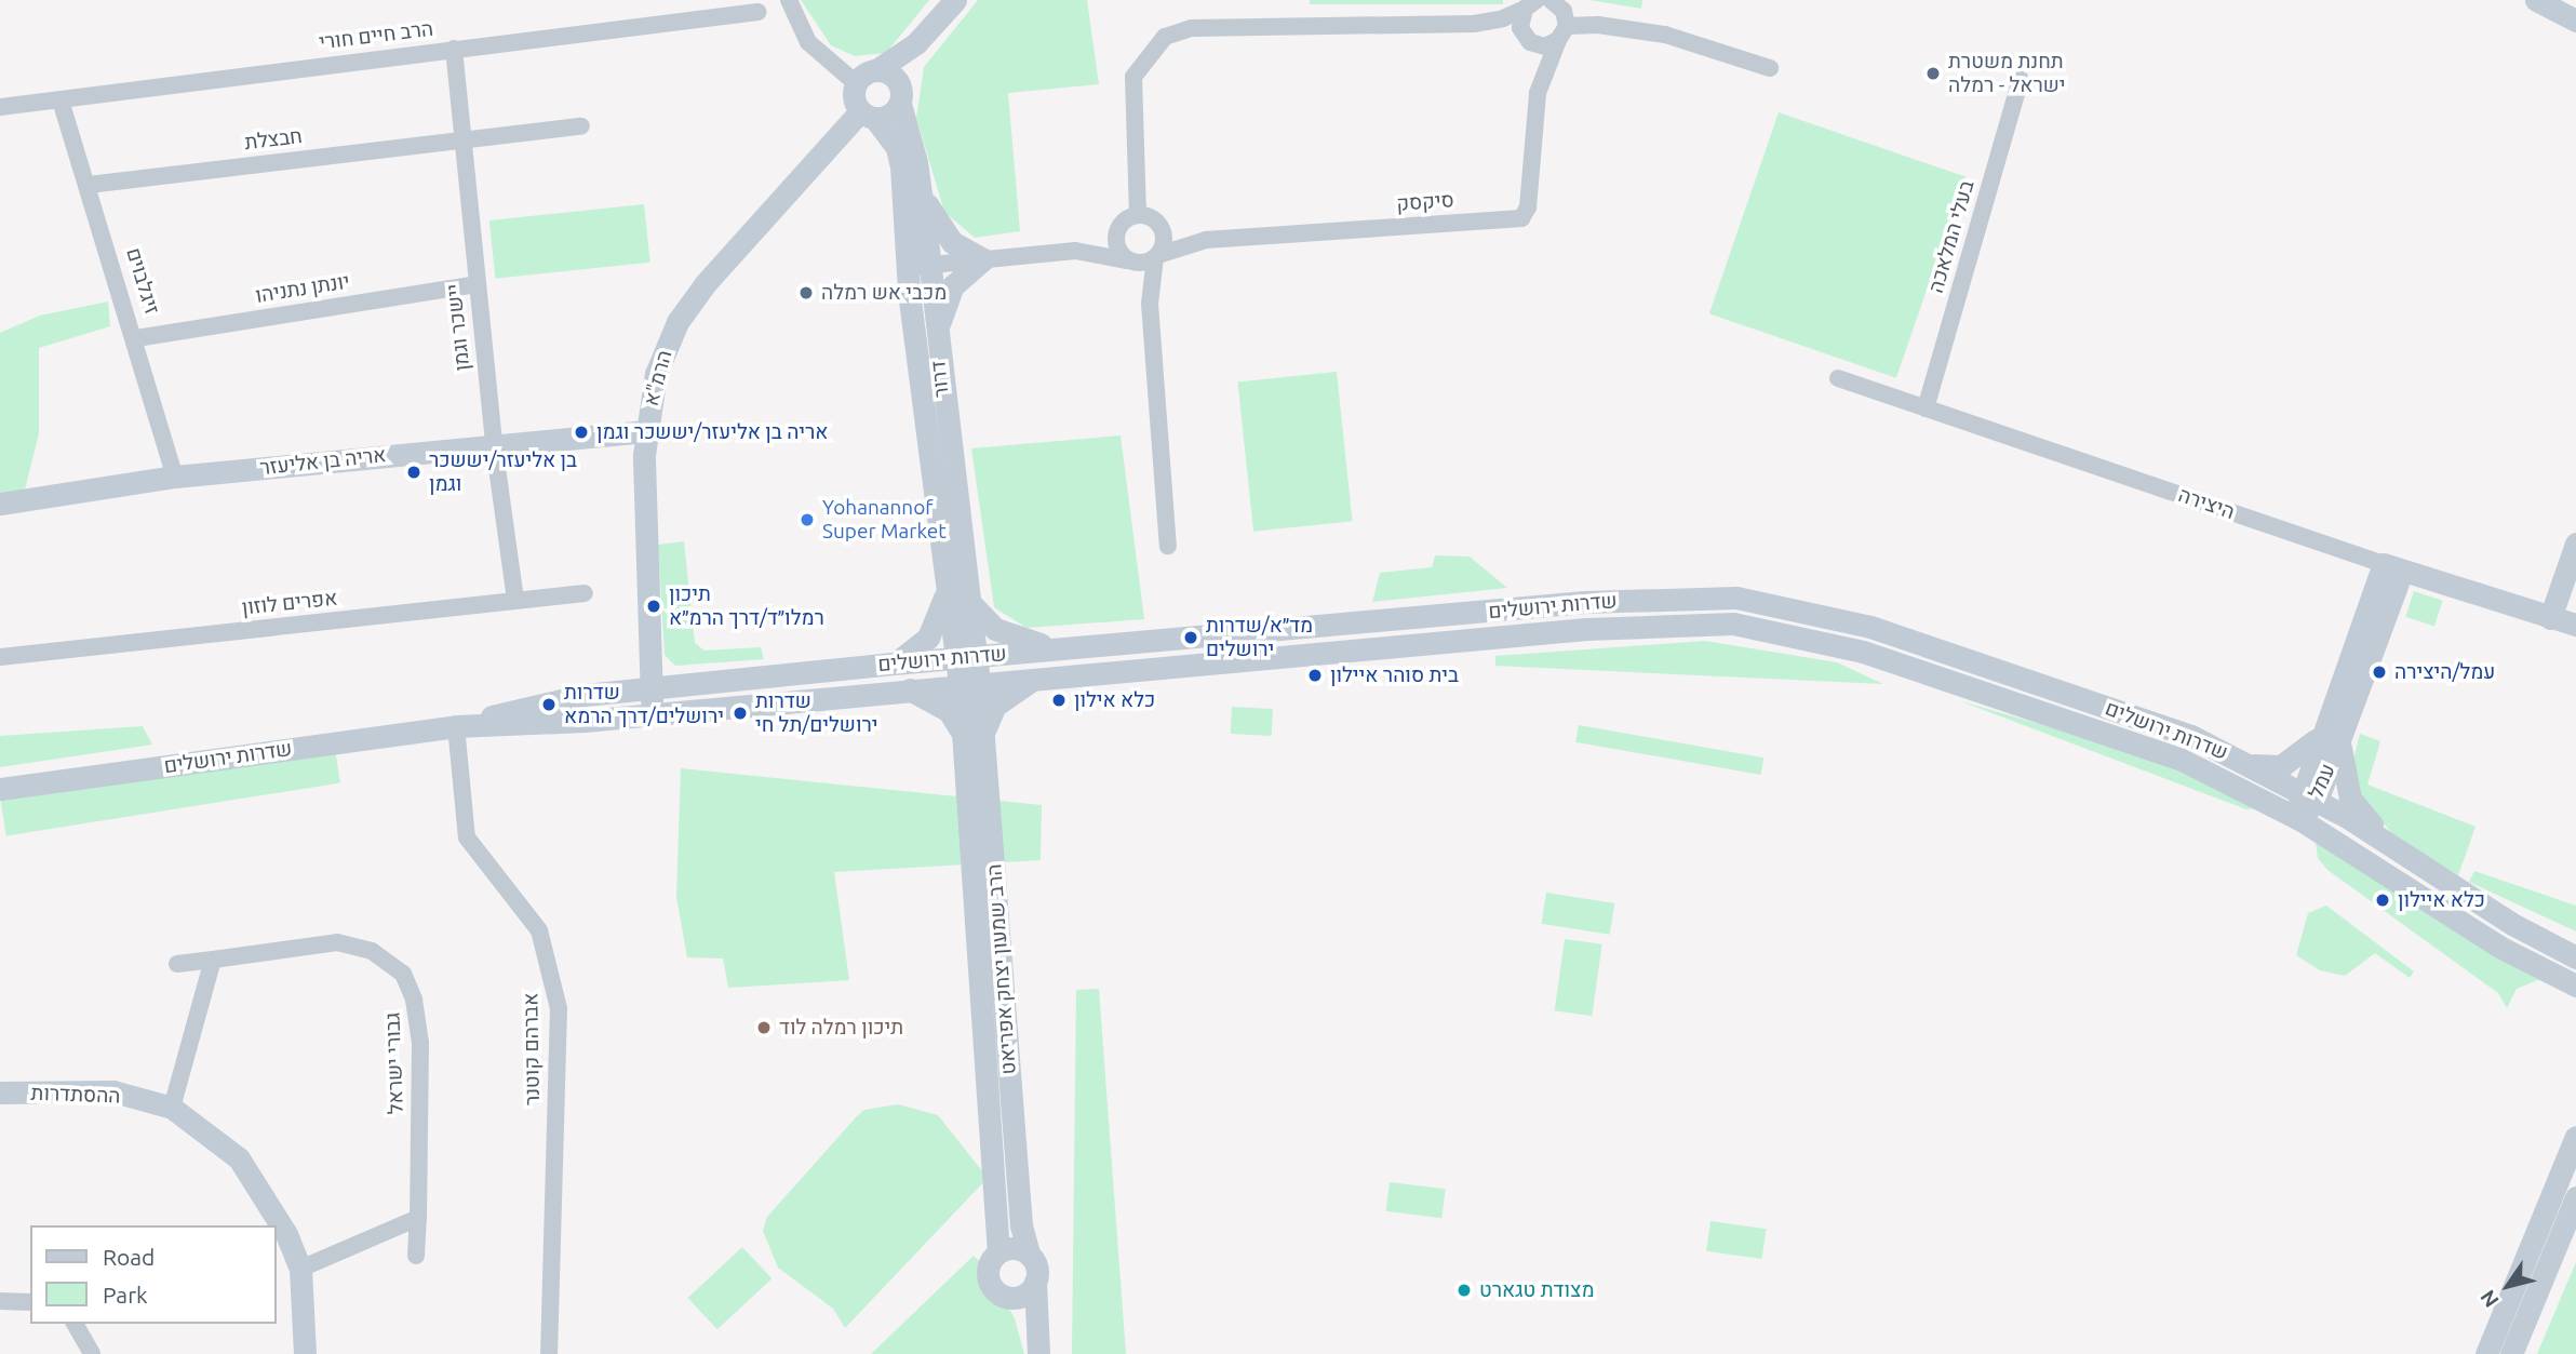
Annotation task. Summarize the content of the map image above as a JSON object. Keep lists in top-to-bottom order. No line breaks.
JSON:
{"streets":{"street":["הרב חיים חורי","חבצלת","סיקסק","בעלי המלאכה","זיגלבוים","יונתן נתניהו","יישכר וגמן","הרמ\"א","דרור","אריה בן אליעזר","היצירה","אפרים לוזון","שדרות ירושלים","עמל","הרב שמעון יצחק אפריאט","אברהם קוטנר","גבורי ישראל","ההסתדרות"]},"crossings":[["הרב חיים חורי","זיגלבוים"],["הרב חיים חורי","יישכר וגמן"],["חבצלת","זיגלבוים"],["חבצלת","יישכר וגמן"],["בעלי המלאכה","היצירה"],["זיגלבוים","יונתן נתניהו"],["זיגלבוים","אריה בן אליעזר"],["יונתן נתניהו","יישכר וגמן"],["יישכר וגמן","אריה בן אליעזר"],["יישכר וגמן","אפרים לוזון"],["הרמ\"א","דרור"],["הרמ\"א","אריה בן אליעזר"],["הרמ\"א","שדרות ירושלים"],["דרור","שדרות ירושלים"],["דרור","הרב שמעון יצחק אפריאט"],["היצירה","עמל"],["שדרות ירושלים","עמל"],["שדרות ירושלים","הרב שמעון יצחק אפריאט"],["שדרות ירושלים","אברהם קוטנר"]],"places":["תחנת משטרת ישראל - רמלה","מכבי אש רמלה","אריה בן אליעזר/יששכר וגמן","בן אליעזר/יששכר וגמן","Yohanannof Super Market","תיכון רמלו״ד/דרך הרמ״א","מד״א/שדרות ירושלים","עמל/היצירה","בית סוהר איילון","כלא אילון","שדרות ירושלים/דרך הרמא","שדרות ירושלים/תל חי","כלא איילון","תיכון רמלה לוד","מצודת טגארט"],"legend":["Road","Park"],"north":"bottom left"}
